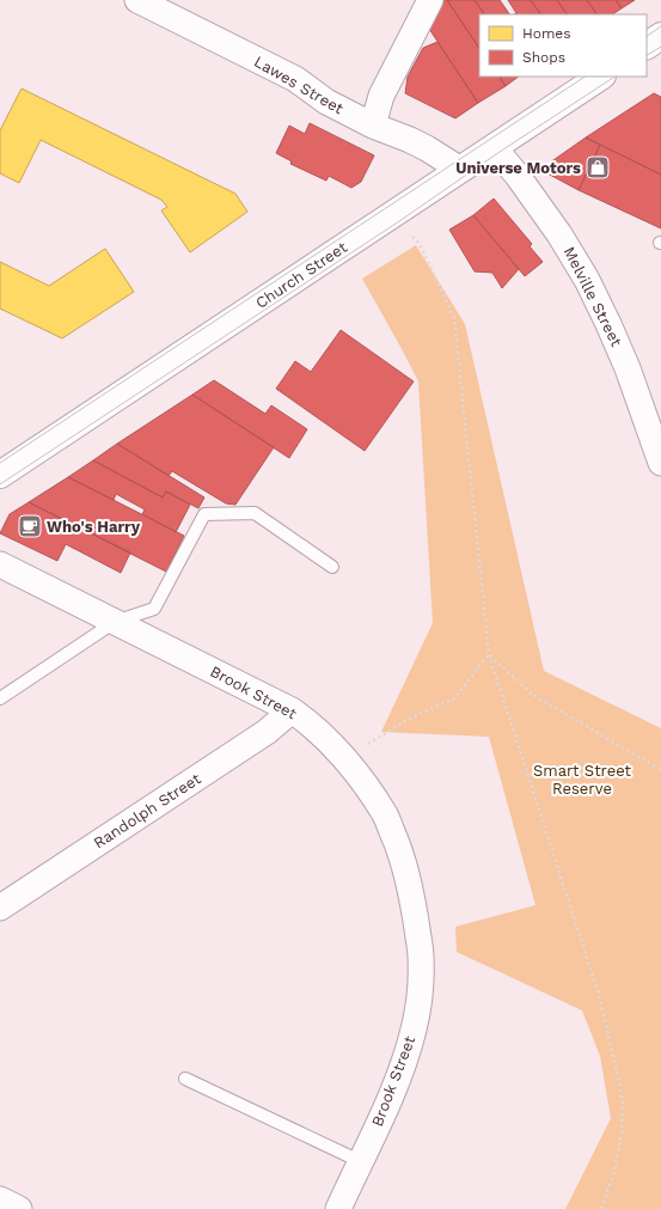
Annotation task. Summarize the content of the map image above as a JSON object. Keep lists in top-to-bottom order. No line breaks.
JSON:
{"streets":{"main road":["Church Street"],"street":["Lawes Street","Melville Street","Brook Street","Randolph Street"]},"crossings":[["Lawes Street","Church Street"],["Church Street","Melville Street"],["Brook Street","Randolph Street"]],"parks":["Smart Street Reserve"],"places":{"shop":["Universe Motors"],"cafe":["Who's Harry"]},"legend":["Homes","Shops"]}
